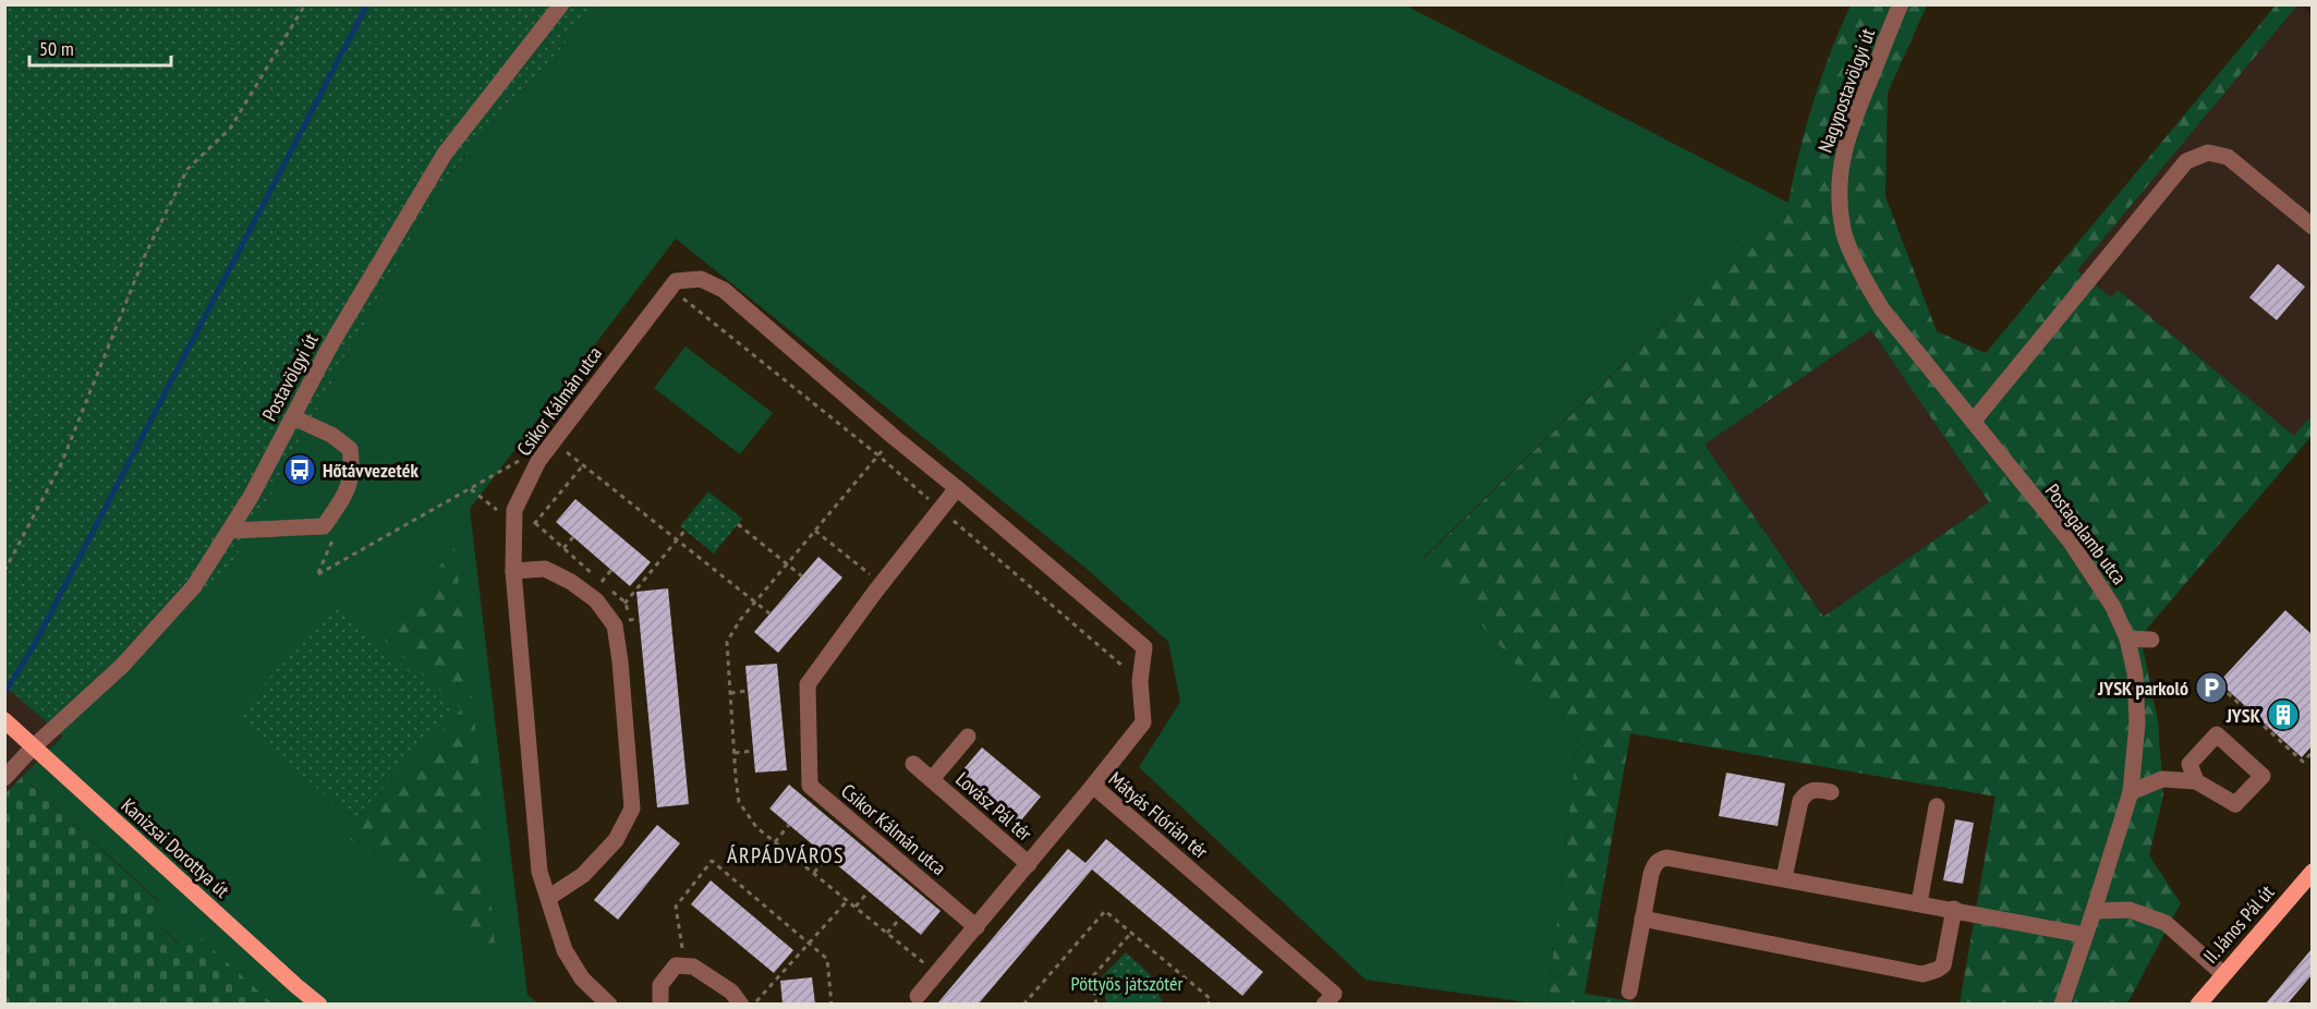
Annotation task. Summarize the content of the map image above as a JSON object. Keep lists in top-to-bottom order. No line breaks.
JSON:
{"streets":{"main road":["Kanizsai Dorottya út","II. János Pál út"],"street":["Nagypostavölgyi út","Postavölgyi út","Csikor Kálmán utca","Postagalamb utca","Lovász Pál tér","Mátyás Flórián tér"]},"crossings":[["Nagypostavölgyi út","Postagalamb utca"],["Postavölgyi út","Kanizsai Dorottya út"],["Csikor Kálmán utca","Mátyás Flórián tér"],["Lovász Pál tér","Mátyás Flórián tér"]],"districts":["ÁRPÁDVÁROS"],"parks":["Pöttyös játszótér"],"places":{"bus stop":["Hőtávvezeték"],"parking":["JYSK parkoló"],"building":["JYSK"]},"scale_bar":"50 m"}
